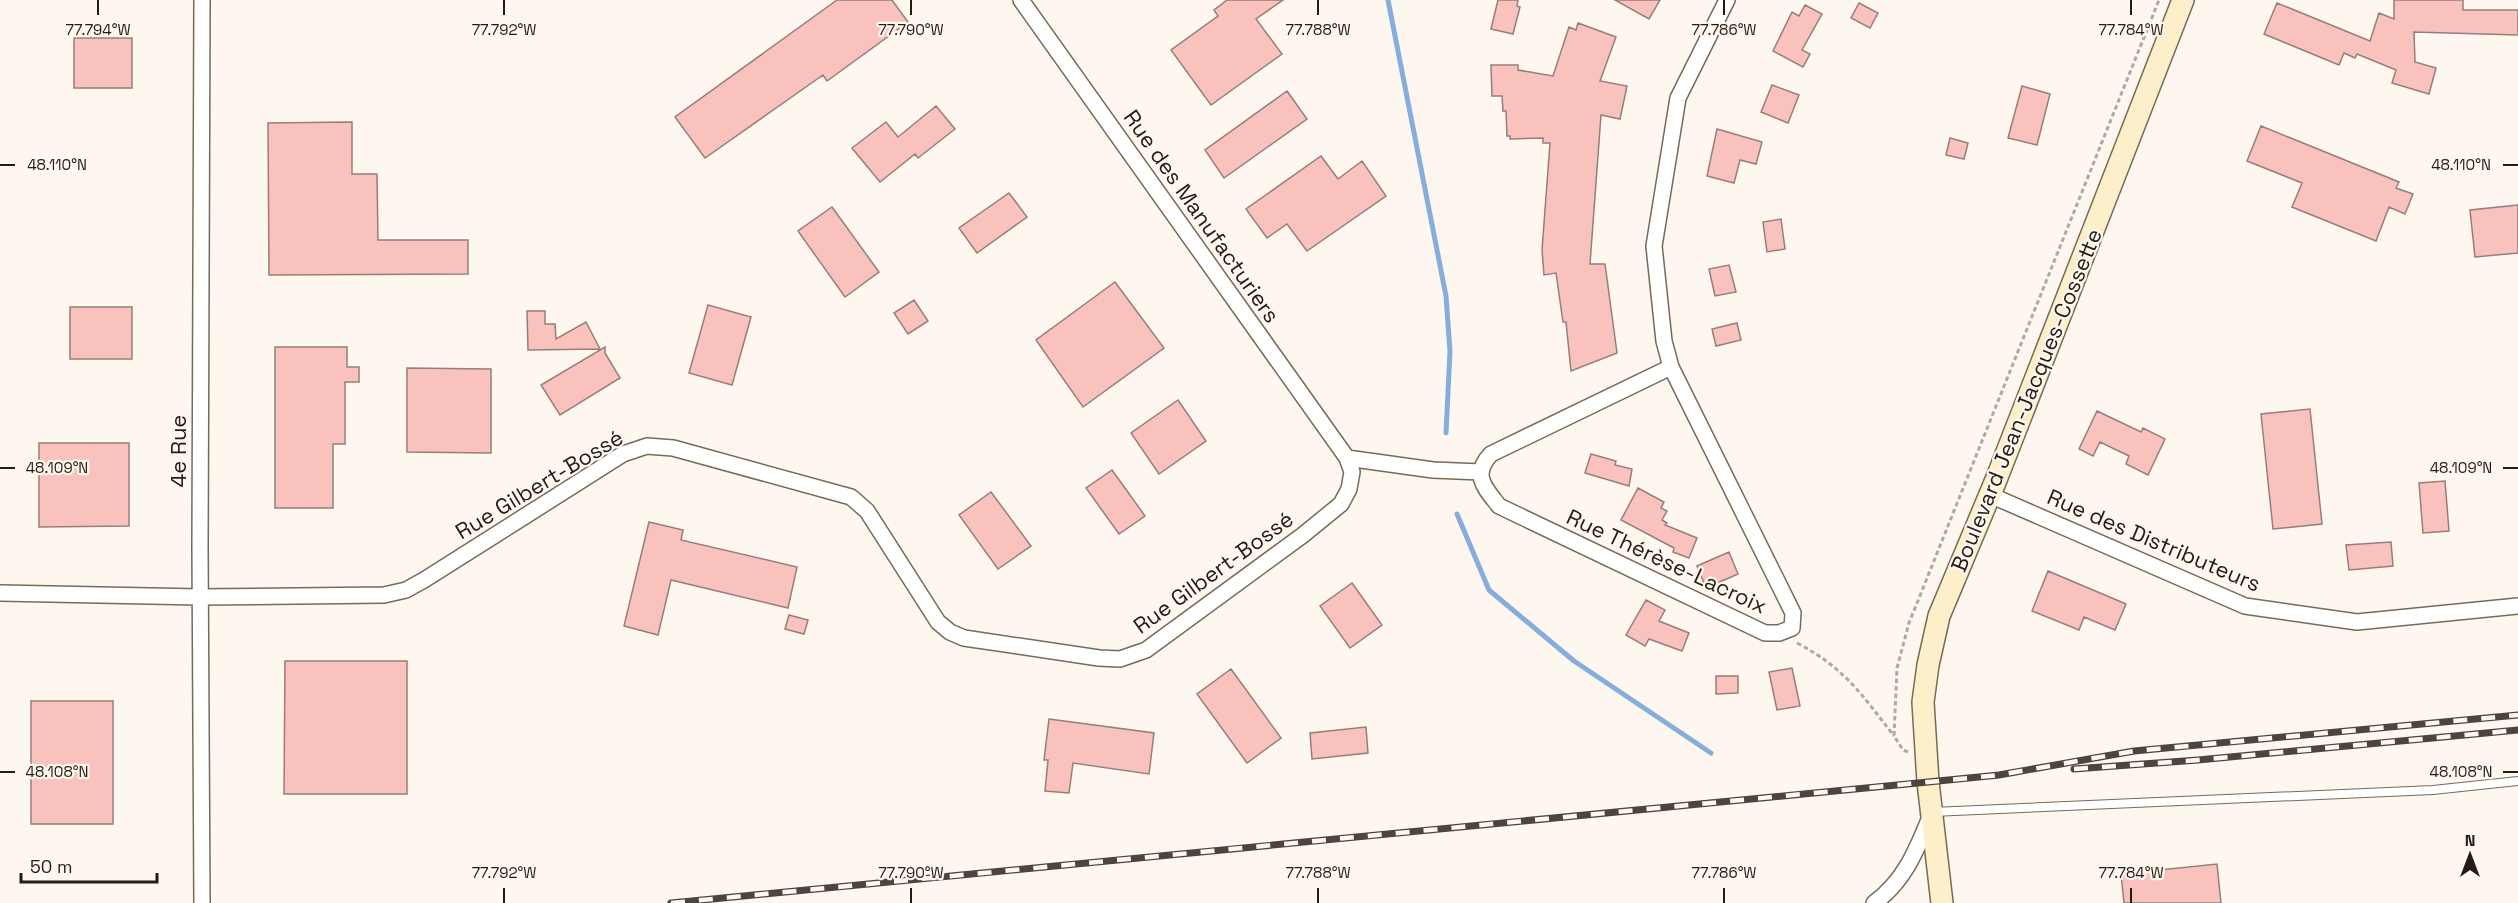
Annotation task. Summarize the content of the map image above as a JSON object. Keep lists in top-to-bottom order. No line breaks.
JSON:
{"streets":{"main road":["Boulevard Jean-Jacques-Cossette"],"street":["Rue des Manufacturiers","4e Rue","Rue Gilbert-Bossé","Rue des Distributeurs","Rue Thérèse-Lacroix"]},"crossings":[["Rue des Manufacturiers","Rue Gilbert-Bossé"],["Boulevard Jean-Jacques-Cossette","Rue des Distributeurs"],["4e Rue","Rue Gilbert-Bossé"]],"scale_bar":"50 m","north":"top","coordinates":["77.794°W","77.792°W","77.790°W","77.788°W","77.786°W","77.784°W","48.110°N","48.109°N","48.108°N"]}
